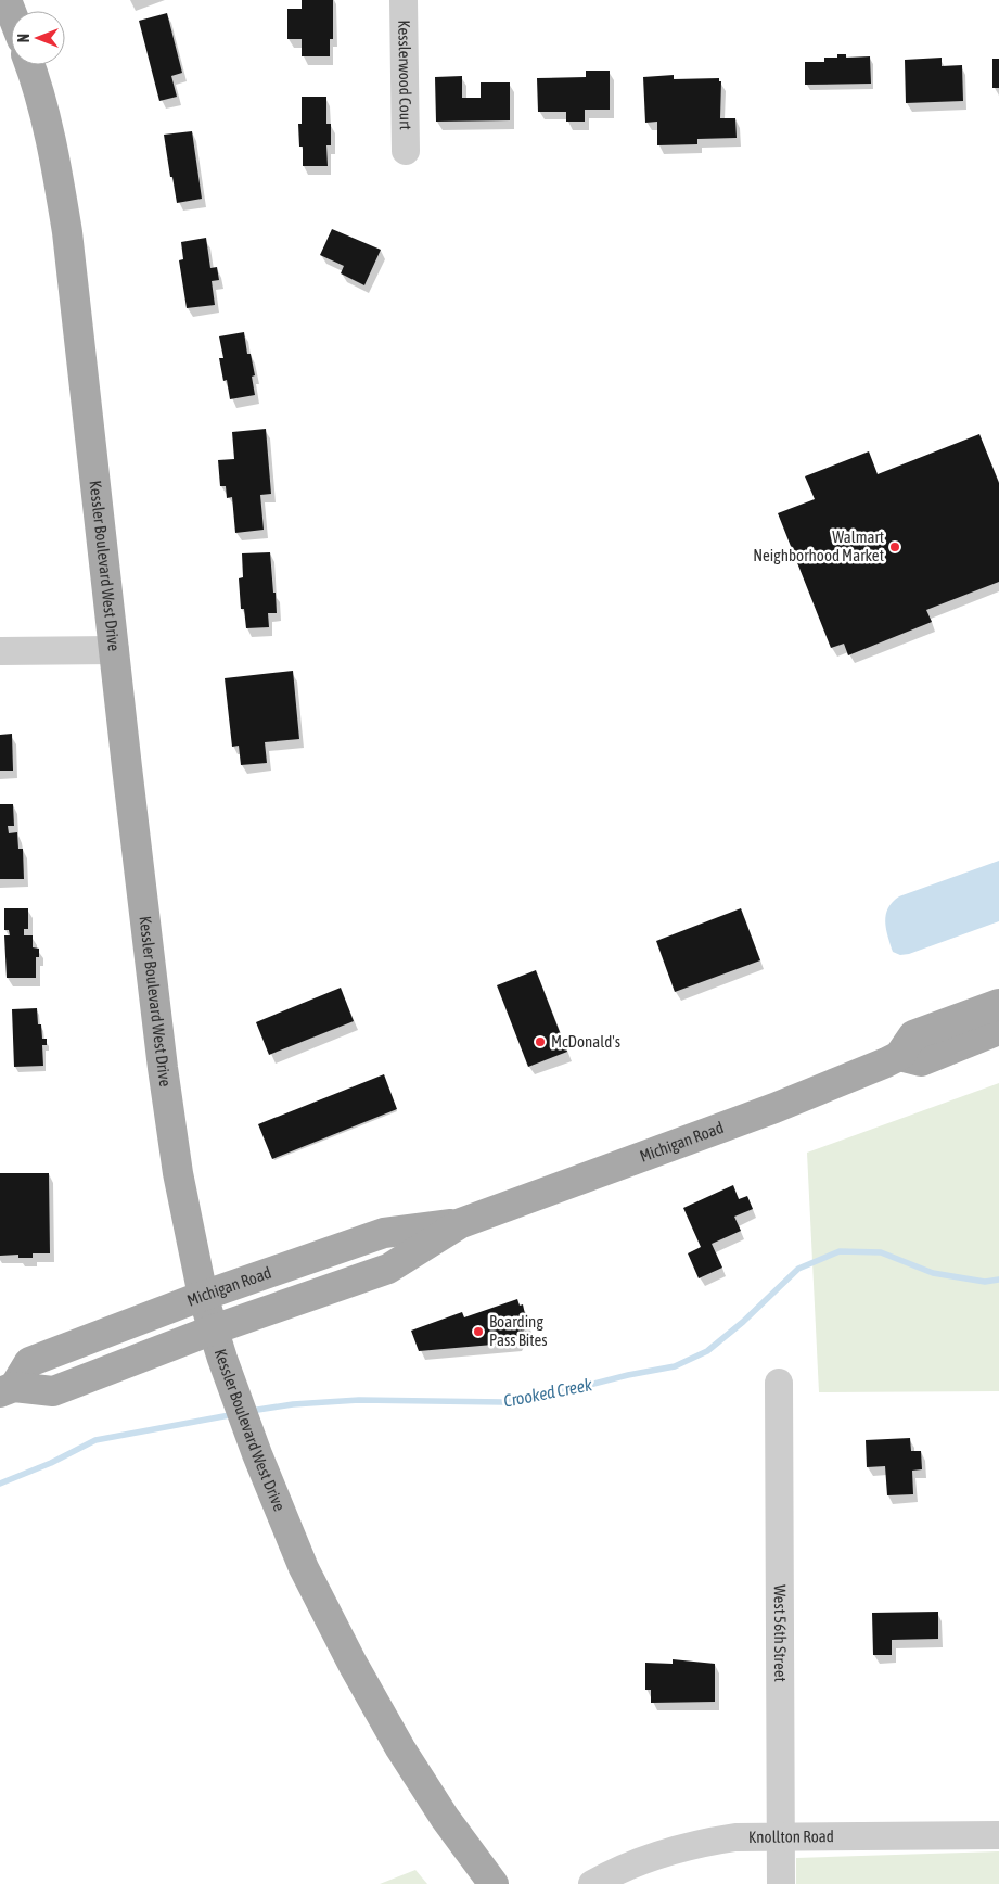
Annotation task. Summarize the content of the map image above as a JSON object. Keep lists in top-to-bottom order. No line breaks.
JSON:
{"streets":{"main road":["Kessler Boulevard West Drive","Michigan Road"],"street":["Kesslerwood Court","West 56th Street","Knollton Road"]},"crossings":[["Kessler Boulevard West Drive","Michigan Road"],["West 56th Street","Knollton Road"]],"water":["Crooked Creek"],"places":["Walmart Neighborhood Market","McDonald's","Boarding Pass Bites"],"north":"left"}
